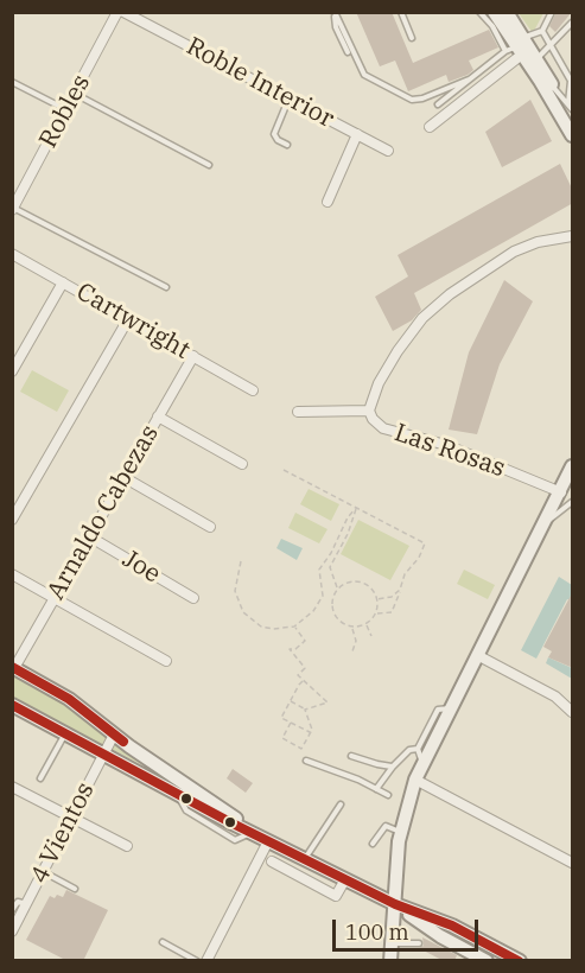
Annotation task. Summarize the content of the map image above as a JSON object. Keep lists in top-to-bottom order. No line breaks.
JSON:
{"streets":{"street":["Roble Interior","Robles","Cartwright","Las Rosas","Arnaldo Cabezas","Joe","4 Vientos"]},"crossings":[["Cartwright","Arnaldo Cabezas"],["Arnaldo Cabezas","Joe"]],"scale_bar":"100 m"}
